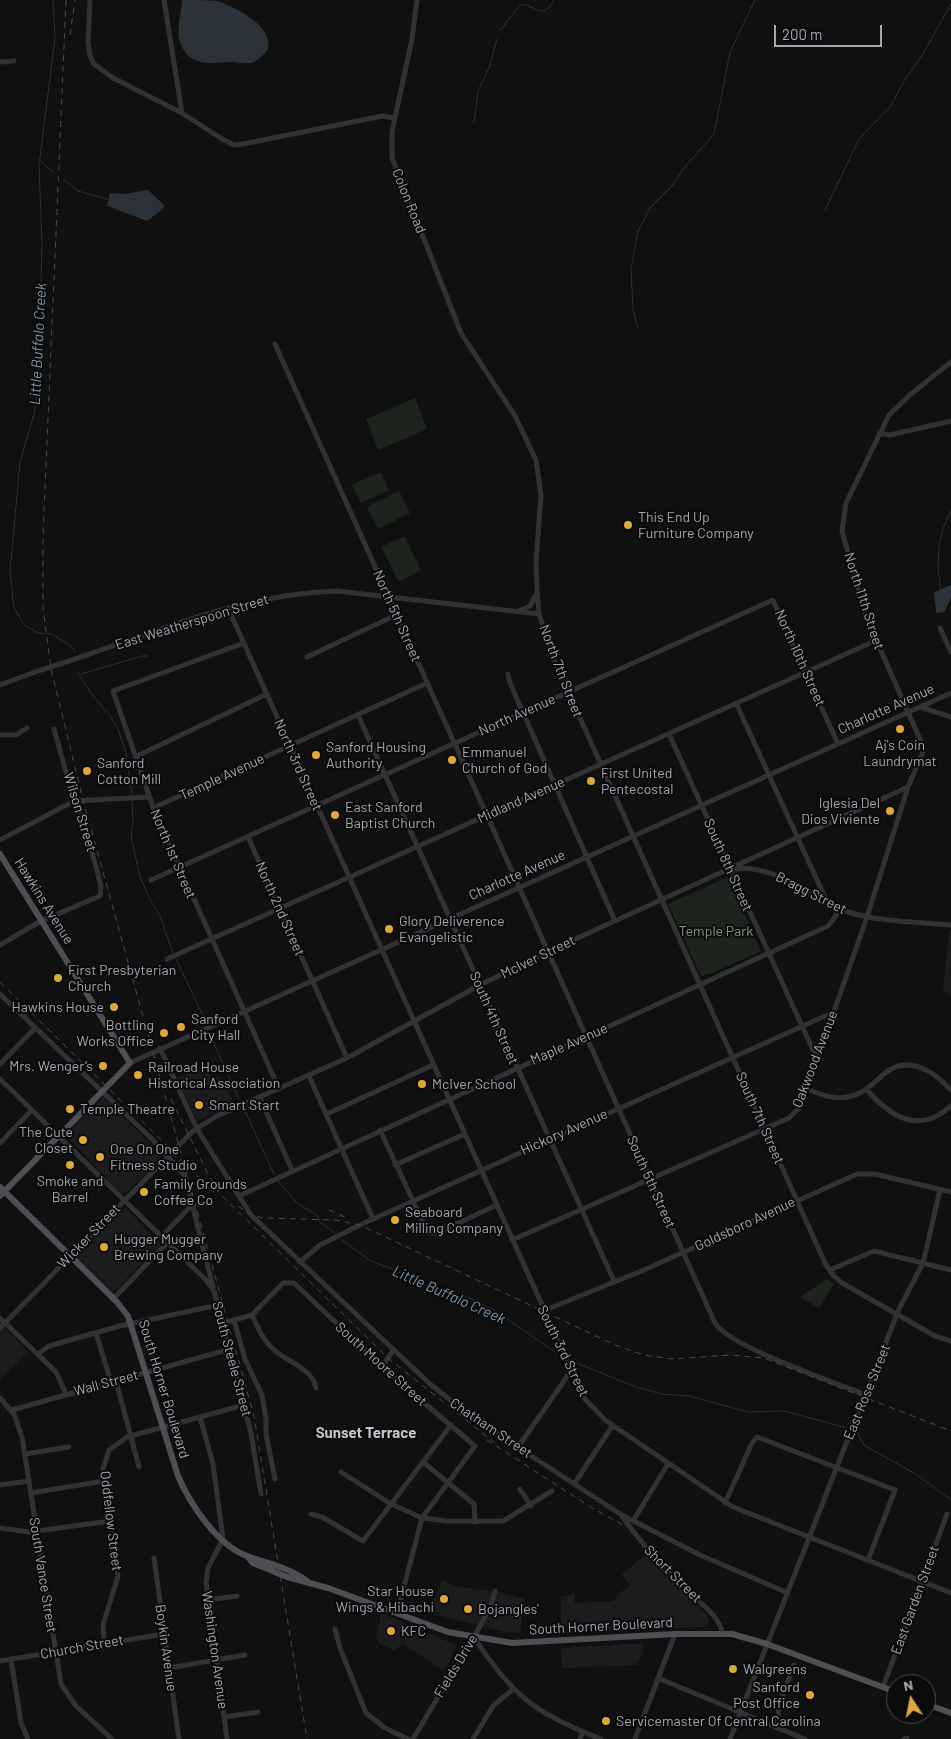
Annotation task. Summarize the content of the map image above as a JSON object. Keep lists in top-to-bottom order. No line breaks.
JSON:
{"streets":{"main road":["Charlotte Avenue","Hawkins Avenue","South Horner Boulevard"],"street":["Colon Road","North 11th Street","North 5th Street","East Weatherspoon Street","North 10th Street","North 7th Street","North Avenue","North 3rd Street","Temple Avenue","Midland Avenue","Wilson Street","North 1st Street","South 8th Street","Bragg Street","North 2nd Street","McIver Street","South 4th Street","Maple Avenue","Oakwood Avenue","South 7th Street","Hickory Avenue","South 5th Street","Goldsboro Avenue","Wicker Street","South 3rd Street","South Steele Street","South Moore Street","Wall Street","East Rose Street","Chatham Street","Oddfellow Street","Short Street","South Vance Street","East Garden Street","Church Street","Boykin Avenue","Washington Avenue","Fields Drive"]},"crossings":[["Colon Road","North 7th Street"],["North 11th Street","Charlotte Avenue"],["North 11th Street","Midland Avenue"],["North 11th Street","Oakwood Avenue"],["North 5th Street","East Weatherspoon Street"],["North 5th Street","Charlotte Avenue"],["North 5th Street","North Avenue"],["North 5th Street","Temple Avenue"],["North 5th Street","Midland Avenue"],["North 5th Street","South 5th Street"],["East Weatherspoon Street","North 7th Street"],["East Weatherspoon Street","North 3rd Street"],["North 10th Street","Charlotte Avenue"],["North 10th Street","North Avenue"],["North 10th Street","Midland Avenue"],["North 7th Street","Charlotte Avenue"],["North 7th Street","North Avenue"],["North 7th Street","Midland Avenue"],["North 7th Street","South 7th Street"],["Charlotte Avenue","North 3rd Street"],["Charlotte Avenue","North 1st Street"],["Charlotte Avenue","South 8th Street"],["Charlotte Avenue","Hawkins Avenue"],["Charlotte Avenue","North 2nd Street"],["Charlotte Avenue","South 4th Street"],["Charlotte Avenue","Oakwood Avenue"],["Charlotte Avenue","South 7th Street"],["Charlotte Avenue","South 5th Street"],["Charlotte Avenue","South 3rd Street"],["Charlotte Avenue","South Steele Street"],["Charlotte Avenue","South Horner Boulevard"],["Charlotte Avenue","Chatham Street"],["North Avenue","North 3rd Street"],["North Avenue","North 1st Street"],["North Avenue","North 2nd Street"],["North Avenue","South 4th Street"],["North 3rd Street","Temple Avenue"],["North 3rd Street","Midland Avenue"],["North 3rd Street","North 1st Street"],["North 3rd Street","South 3rd Street"],["Temple Avenue","North 1st Street"],["Temple Avenue","South 4th Street"],["Midland Avenue","North 1st Street"],["Midland Avenue","South 8th Street"],["Midland Avenue","North 2nd Street"],["Midland Avenue","South 4th Street"],["Wilson Street","Hawkins Avenue"],["North 1st Street","McIver Street"],["South 8th Street","Bragg Street"],["South 8th Street","McIver Street"],["South 8th Street","Maple Avenue"],["South 8th Street","Oakwood Avenue"],["South 8th Street","Hickory Avenue"],["Bragg Street","McIver Street"],["Bragg Street","Maple Avenue"],["Bragg Street","Oakwood Avenue"],["North 2nd Street","McIver Street"],["McIver Street","South 4th Street"],["McIver Street","Oakwood Avenue"],["McIver Street","South 7th Street"],["McIver Street","South 5th Street"],["McIver Street","Wicker Street"],["McIver Street","South 3rd Street"],["McIver Street","Chatham Street"],["South 4th Street","Maple Avenue"],["South 4th Street","Oakwood Avenue"],["South 4th Street","Hickory Avenue"],["South 4th Street","Goldsboro Avenue"],["Maple Avenue","South 7th Street"],["Maple Avenue","South 5th Street"],["Maple Avenue","South 3rd Street"],["Maple Avenue","Chatham Street"],["Oakwood Avenue","South 7th Street"],["Oakwood Avenue","Hickory Avenue"],["Oakwood Avenue","South 5th Street"],["Oakwood Avenue","South 3rd Street"],["South 7th Street","Hickory Avenue"],["South 7th Street","Goldsboro Avenue"],["South 7th Street","East Rose Street"],["Hickory Avenue","South 5th Street"],["Hickory Avenue","South 3rd Street"],["Hickory Avenue","Chatham Street"],["South 5th Street","Goldsboro Avenue"],["South 5th Street","East Rose Street"],["Goldsboro Avenue","South 3rd Street"],["Goldsboro Avenue","East Rose Street"],["Wicker Street","South Steele Street"],["Wicker Street","South Horner Boulevard"],["South 3rd Street","East Rose Street"],["South 3rd Street","East Garden Street"],["South Steele Street","Wall Street"],["South Steele Street","Oddfellow Street"],["Wall Street","South Horner Boulevard"],["Wall Street","South Vance Street"],["South Horner Boulevard","East Rose Street"],["South Horner Boulevard","Oddfellow Street"],["South Horner Boulevard","Short Street"],["South Horner Boulevard","East Garden Street"],["South Horner Boulevard","Washington Avenue"],["South Horner Boulevard","Fields Drive"],["East Rose Street","Chatham Street"],["Chatham Street","Short Street"],["Oddfellow Street","Church Street"],["South Vance Street","Church Street"],["Church Street","Boykin Avenue"]],"districts":["Sunset Terrace"],"water":["Little Buffalo Creek"],"parks":["Temple Park"],"places":["This End Up Furniture Company","Aj's Coin Laundrymat","Sanford Housing Authority","Emmanuel Church of God","Sanford Cotton Mill","First United Pentecostal","Iglesia Del Dios Viviente","East Sanford Baptist Church","Glory Deliverence Evangelistic","First Presbyterian Church","Hawkins House","Sanford City Hall","Bottling Works Office","Mrs. Wenger’s","Railroad House Historical Association","McIver School","Smart Start","Temple Theatre","The Cute Closet","One On One Fitness Studio","Smoke and Barrel","Family Grounds Coffee Co","Seaboard Milling Company","Hugger Mugger Brewing Company","Star House Wings & Hibachi","Bojangles'","KFC","Walgreens","Sanford Post Office","Servicemaster Of Central Carolina"],"scale_bar":"200 m","north":"top"}
